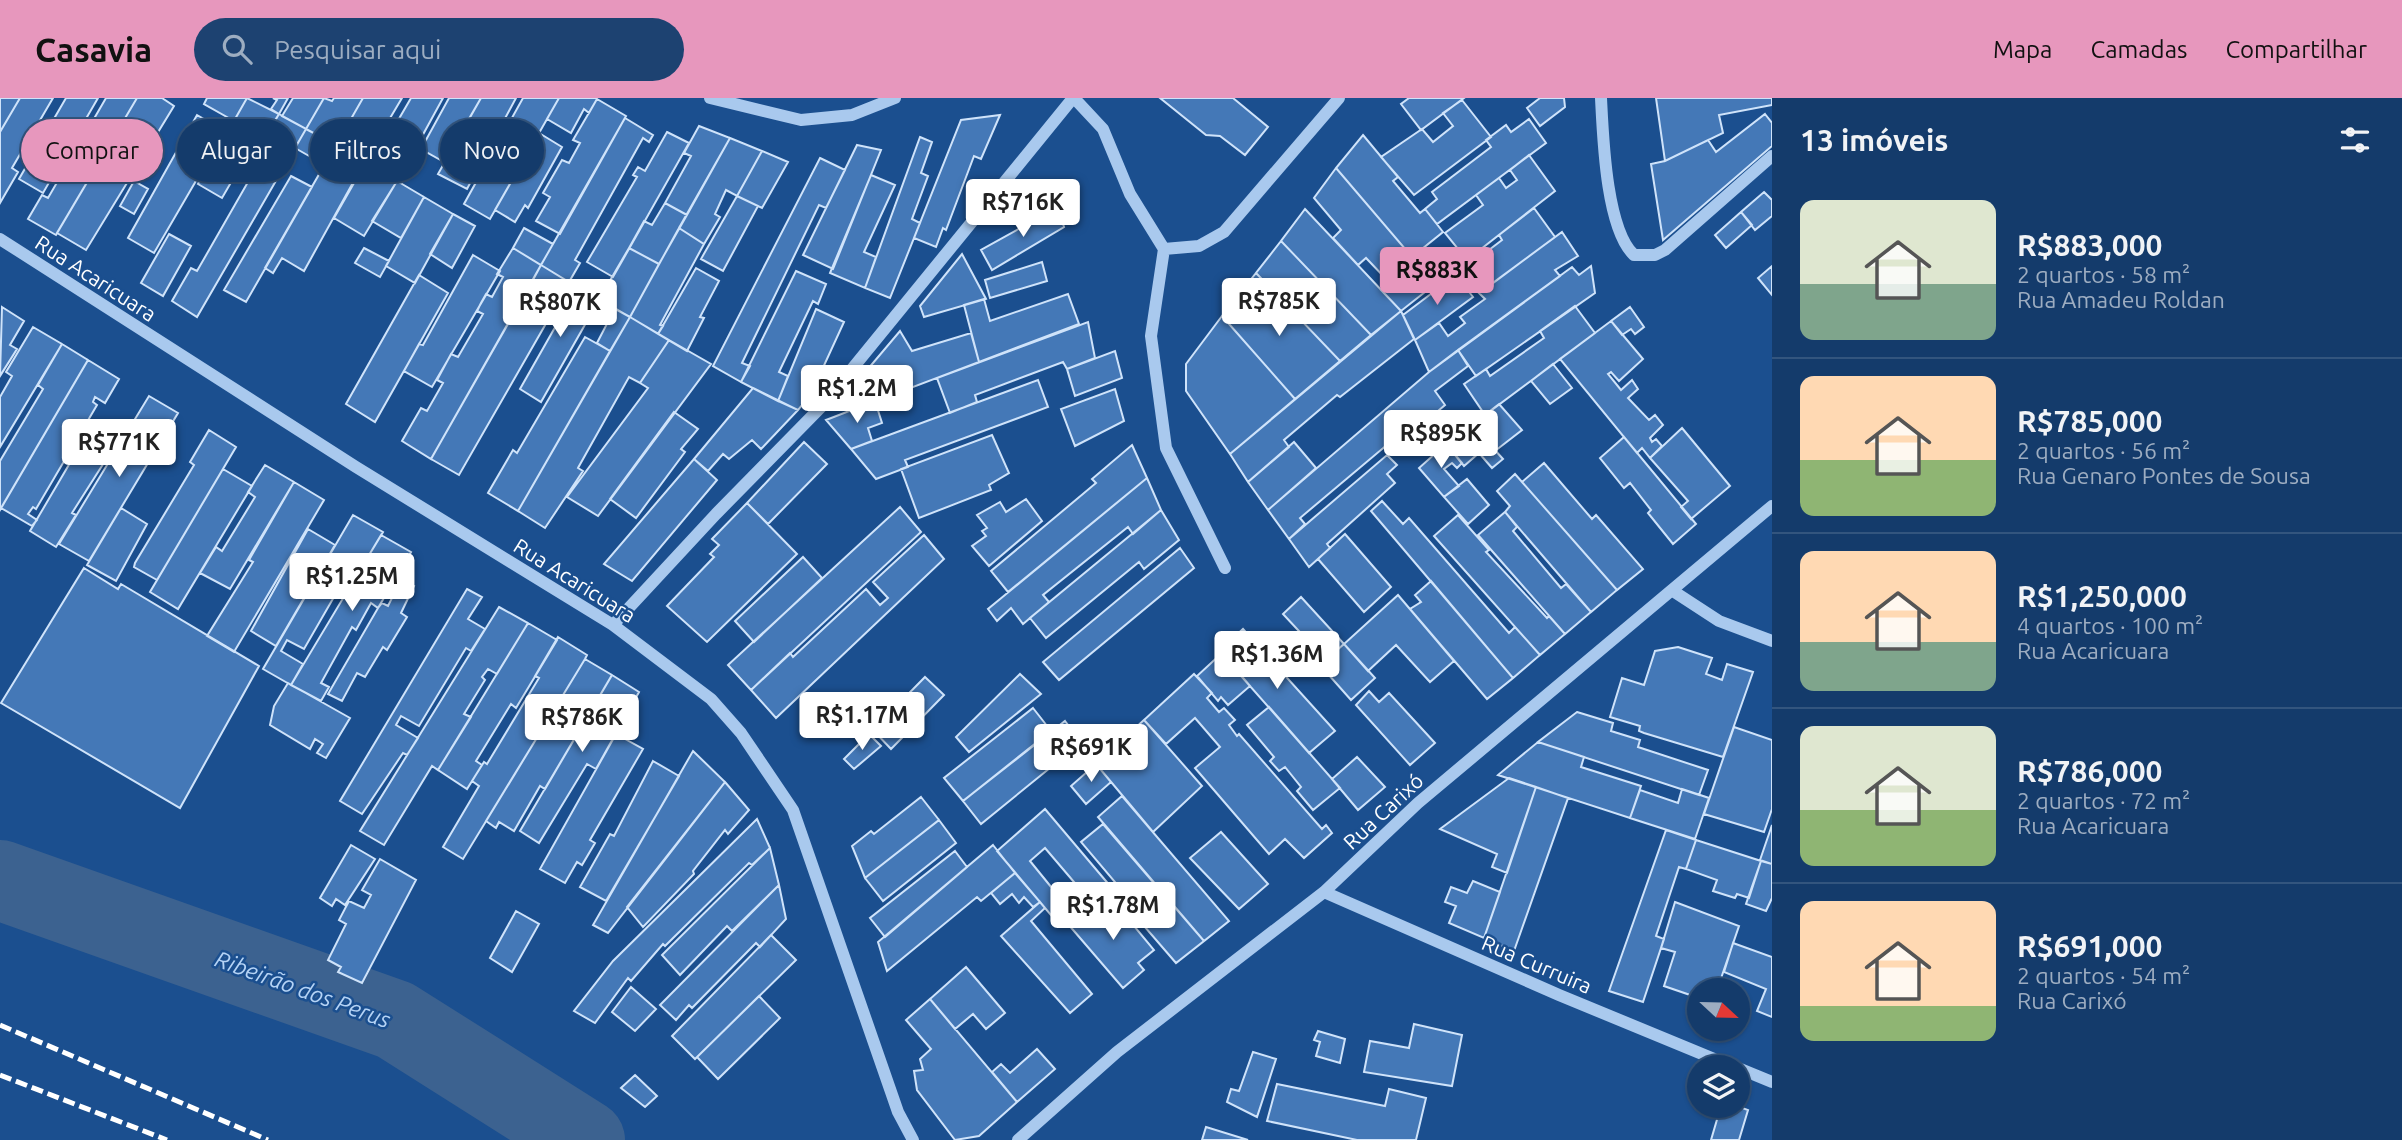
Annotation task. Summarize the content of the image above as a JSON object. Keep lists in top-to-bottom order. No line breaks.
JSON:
{"streets":{"street":["Rua Acaricuara","Rua Carixó","Rua Curruira"]},"crossings":[["Rua Carixó","Rua Curruira"]],"water":["Ribeirão dos Perus"],"north":"right","page":{"header":"Casavia","search":"Pesquisar aqui","nav":["Mapa","Camadas","Compartilhar"],"heading":"13 imóveis","chip":["Comprar","Alugar","Filtros","Novo"],"price":["R$716K","R$883K","R$785K","R$807K","R$1.2M","R$895K","R$771K","R$1.25M","R$1.36M","R$1.17M","R$786K","R$691K","R$1.78M"],"list":[{"name":"R$883,000","note":"2 quartos · 58 m² · Rua Amadeu Roldan"},{"name":"R$785,000","note":"2 quartos · 56 m² · Rua Genaro Pontes de Sousa"},{"name":"R$1,250,000","note":"4 quartos · 100 m² · Rua Acaricuara"},{"name":"R$786,000","note":"2 quartos · 72 m² · Rua Acaricuara"},{"name":"R$691,000","note":"2 quartos · 54 m² · Rua Carixó"}]}}
